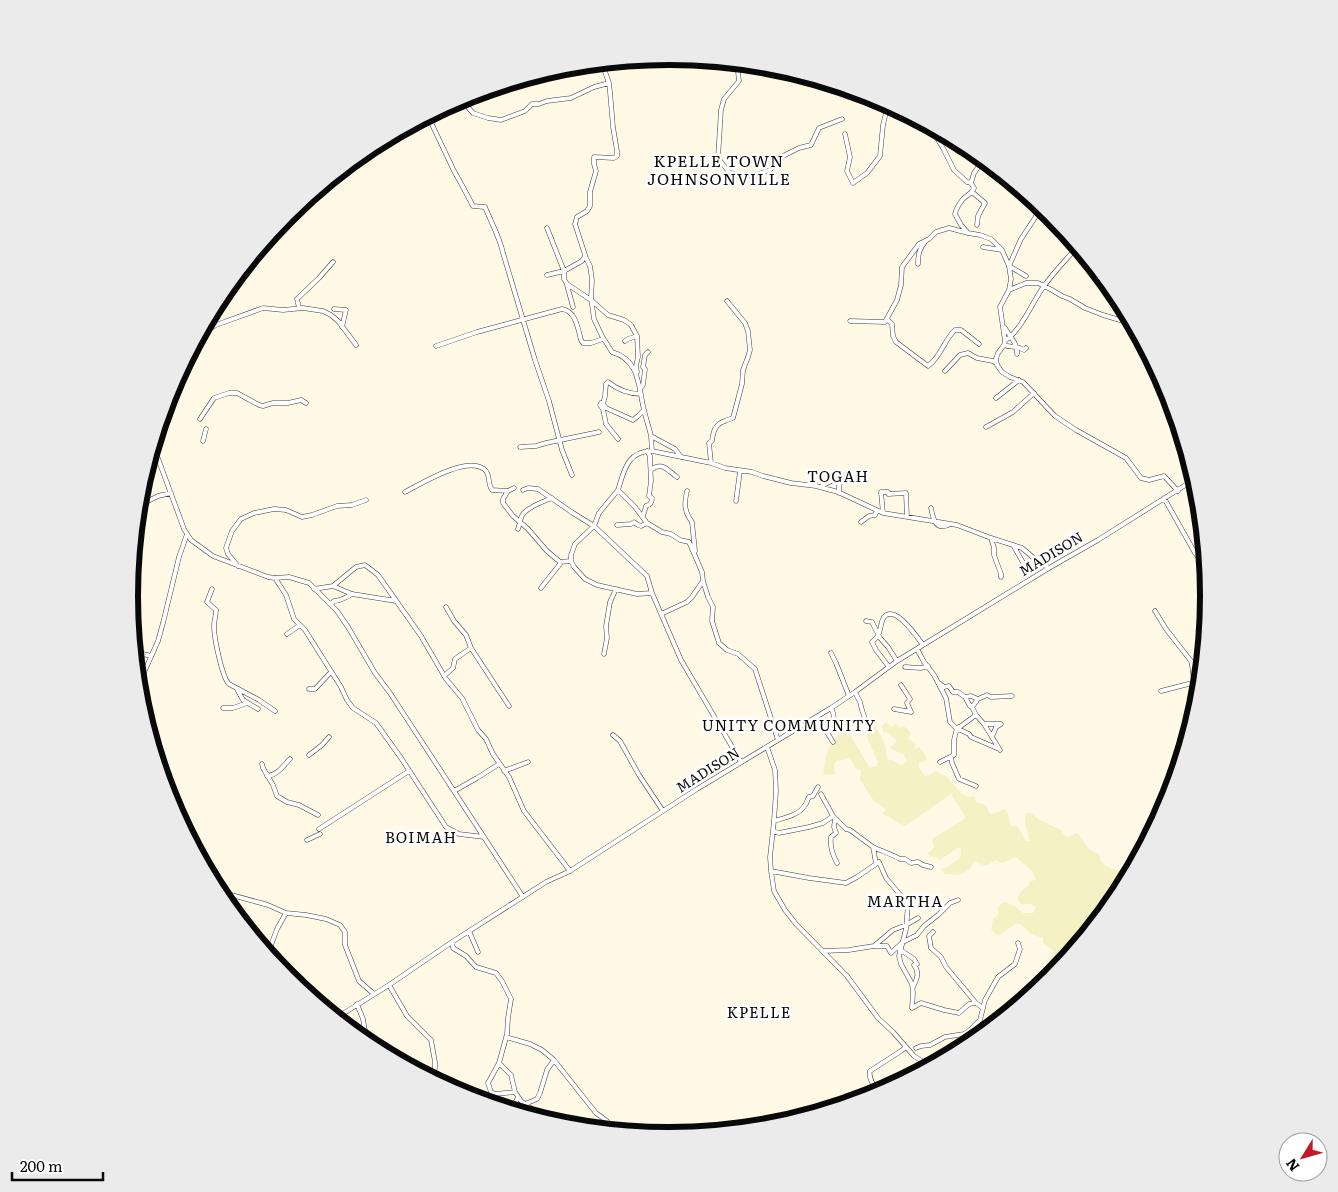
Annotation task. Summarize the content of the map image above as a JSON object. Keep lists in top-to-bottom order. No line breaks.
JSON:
{"streets":{"street":["MADISON"]},"districts":["KPELLE TOWN JOHNSONVILLE","TOGAH","UNITY COMMUNITY","BOIMAH","MARTHA","KPELLE"],"scale_bar":"200 m","north":"bottom left"}
